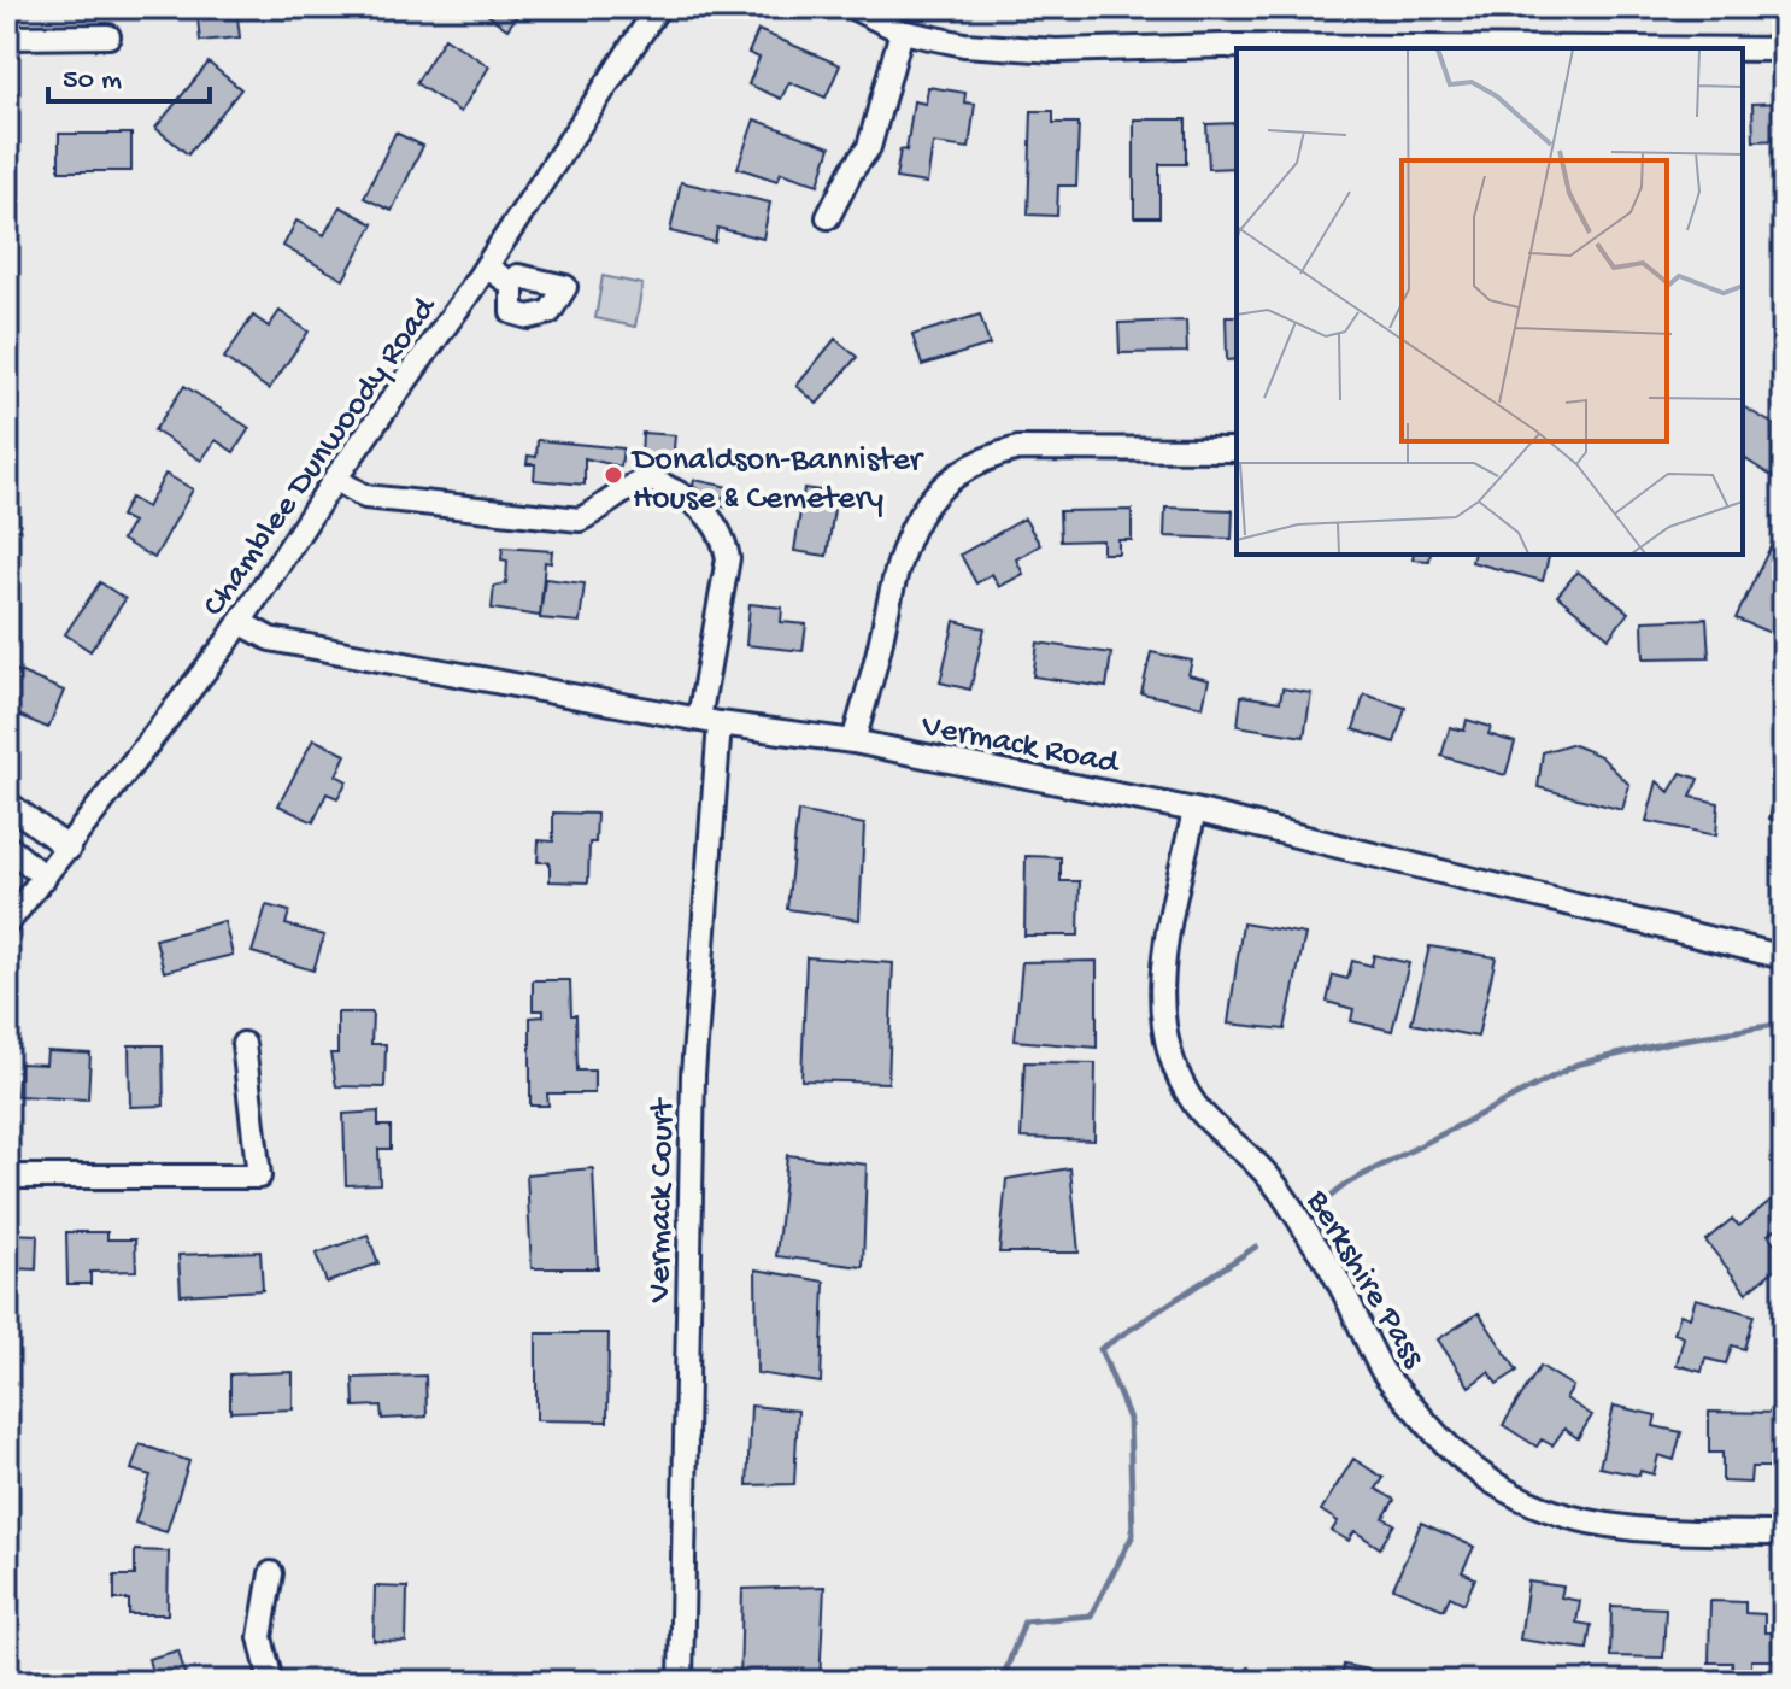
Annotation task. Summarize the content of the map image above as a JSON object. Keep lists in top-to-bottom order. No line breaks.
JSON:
{"streets":{"street":["Chamblee Dunwoody Road","Vermack Road","Vermack Court","Berkshire Pass"]},"crossings":[["Chamblee Dunwoody Road","Vermack Road"],["Chamblee Dunwoody Road","Vermack Court"],["Vermack Road","Vermack Court"],["Vermack Road","Berkshire Pass"]],"places":["Donaldson-Bannister House & Cemetery"],"scale_bar":"50 m"}
